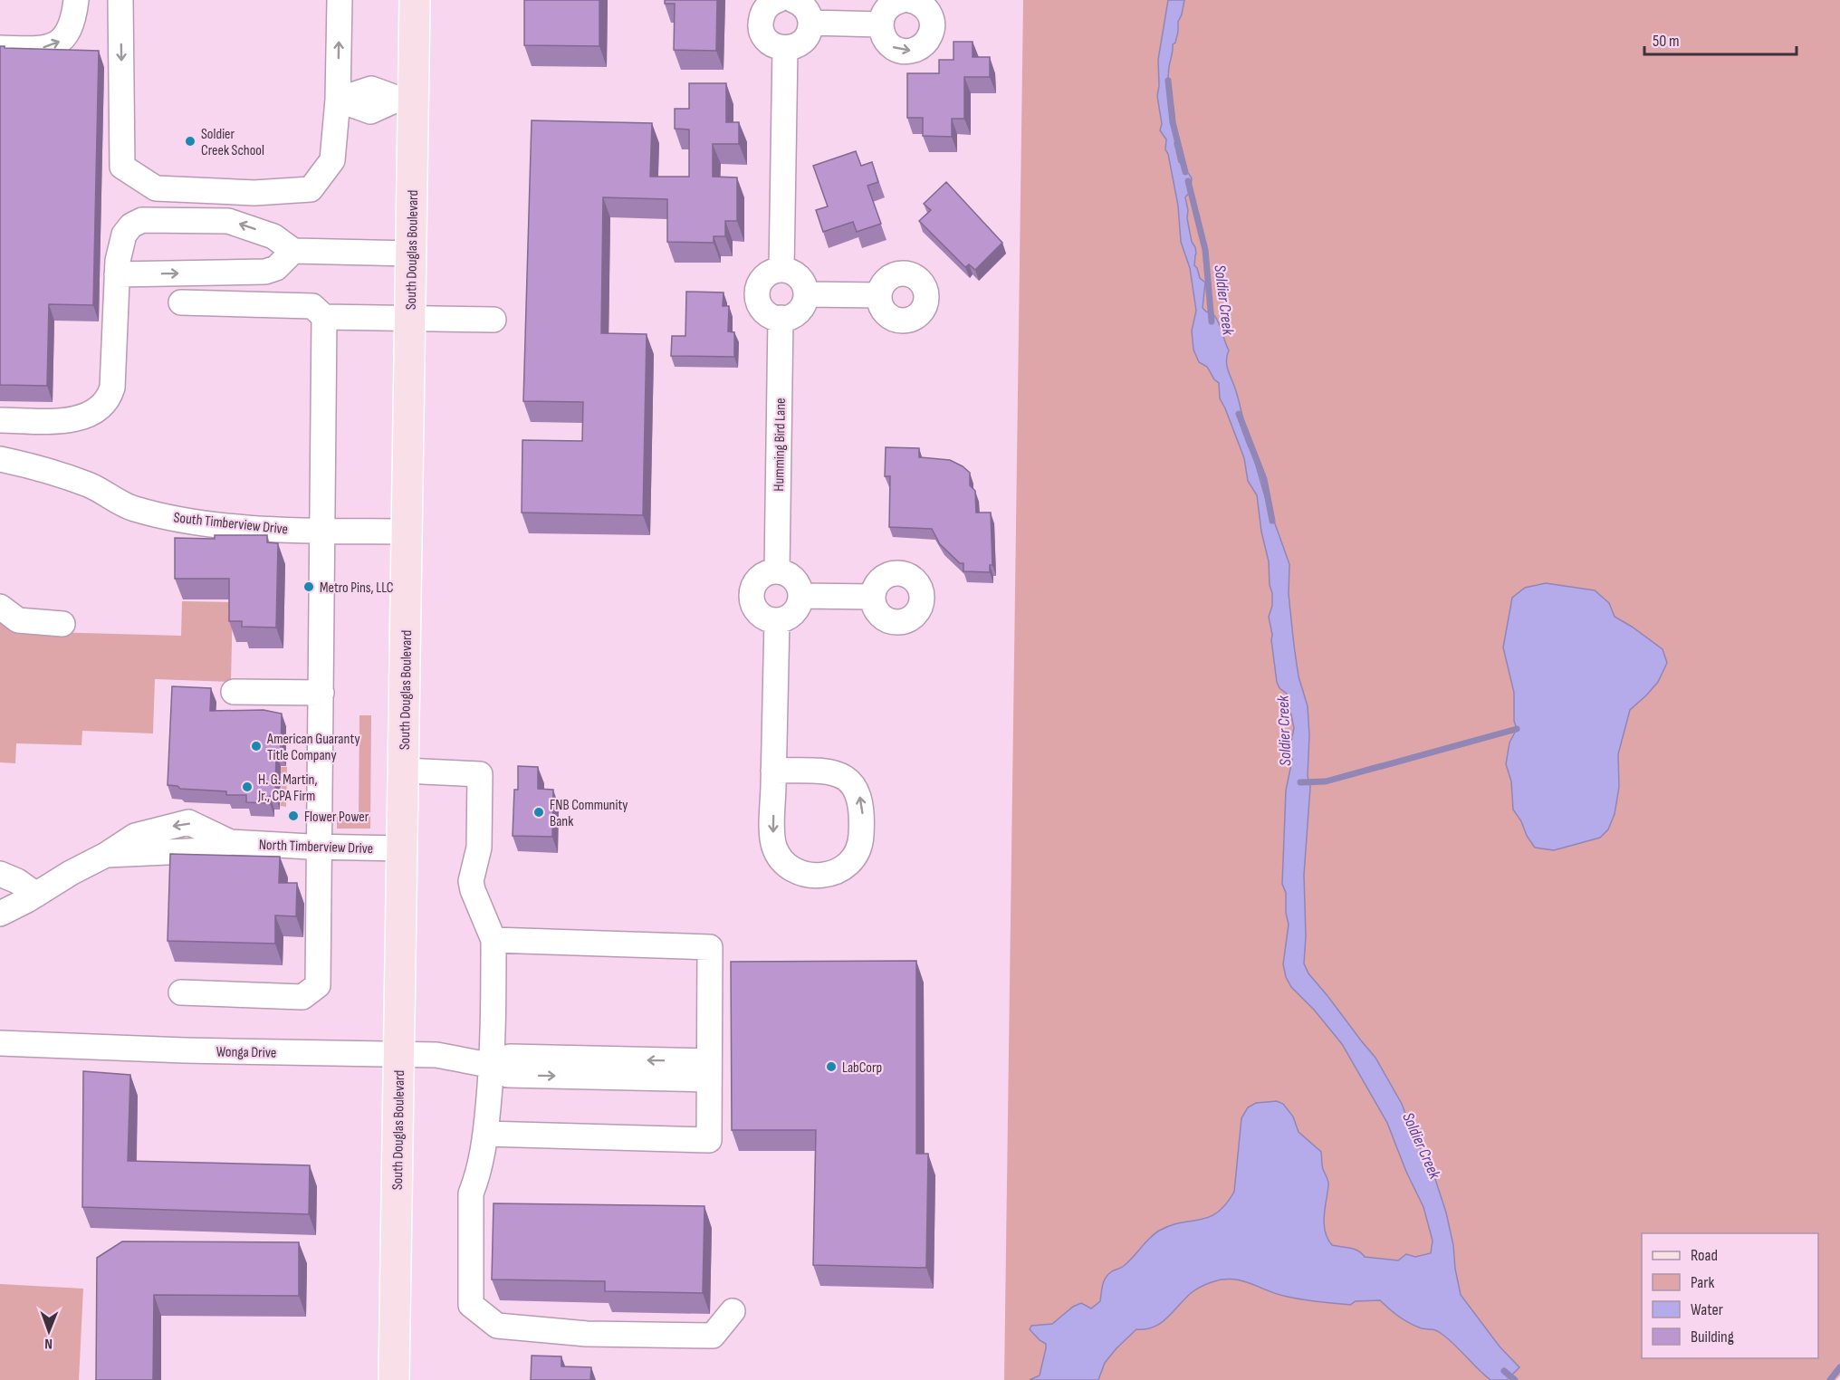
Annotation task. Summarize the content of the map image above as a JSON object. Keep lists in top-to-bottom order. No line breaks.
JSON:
{"streets":{"main road":["South Douglas Boulevard"],"street":["Humming Bird Lane","South Timberview Drive","North Timberview Drive","Wonga Drive"]},"crossings":[["South Douglas Boulevard","South Timberview Drive"],["South Douglas Boulevard","North Timberview Drive"],["South Douglas Boulevard","Wonga Drive"]],"water":["Soldier Creek"],"places":["Soldier Creek School","Metro Pins, LLC","American Guaranty Title Company","H. G. Martin, Jr., CPA Firm","FNB Community Bank","Flower Power","LabCorp"],"legend":["Road","Park","Water","Building"],"scale_bar":"50 m","north":"bottom"}
